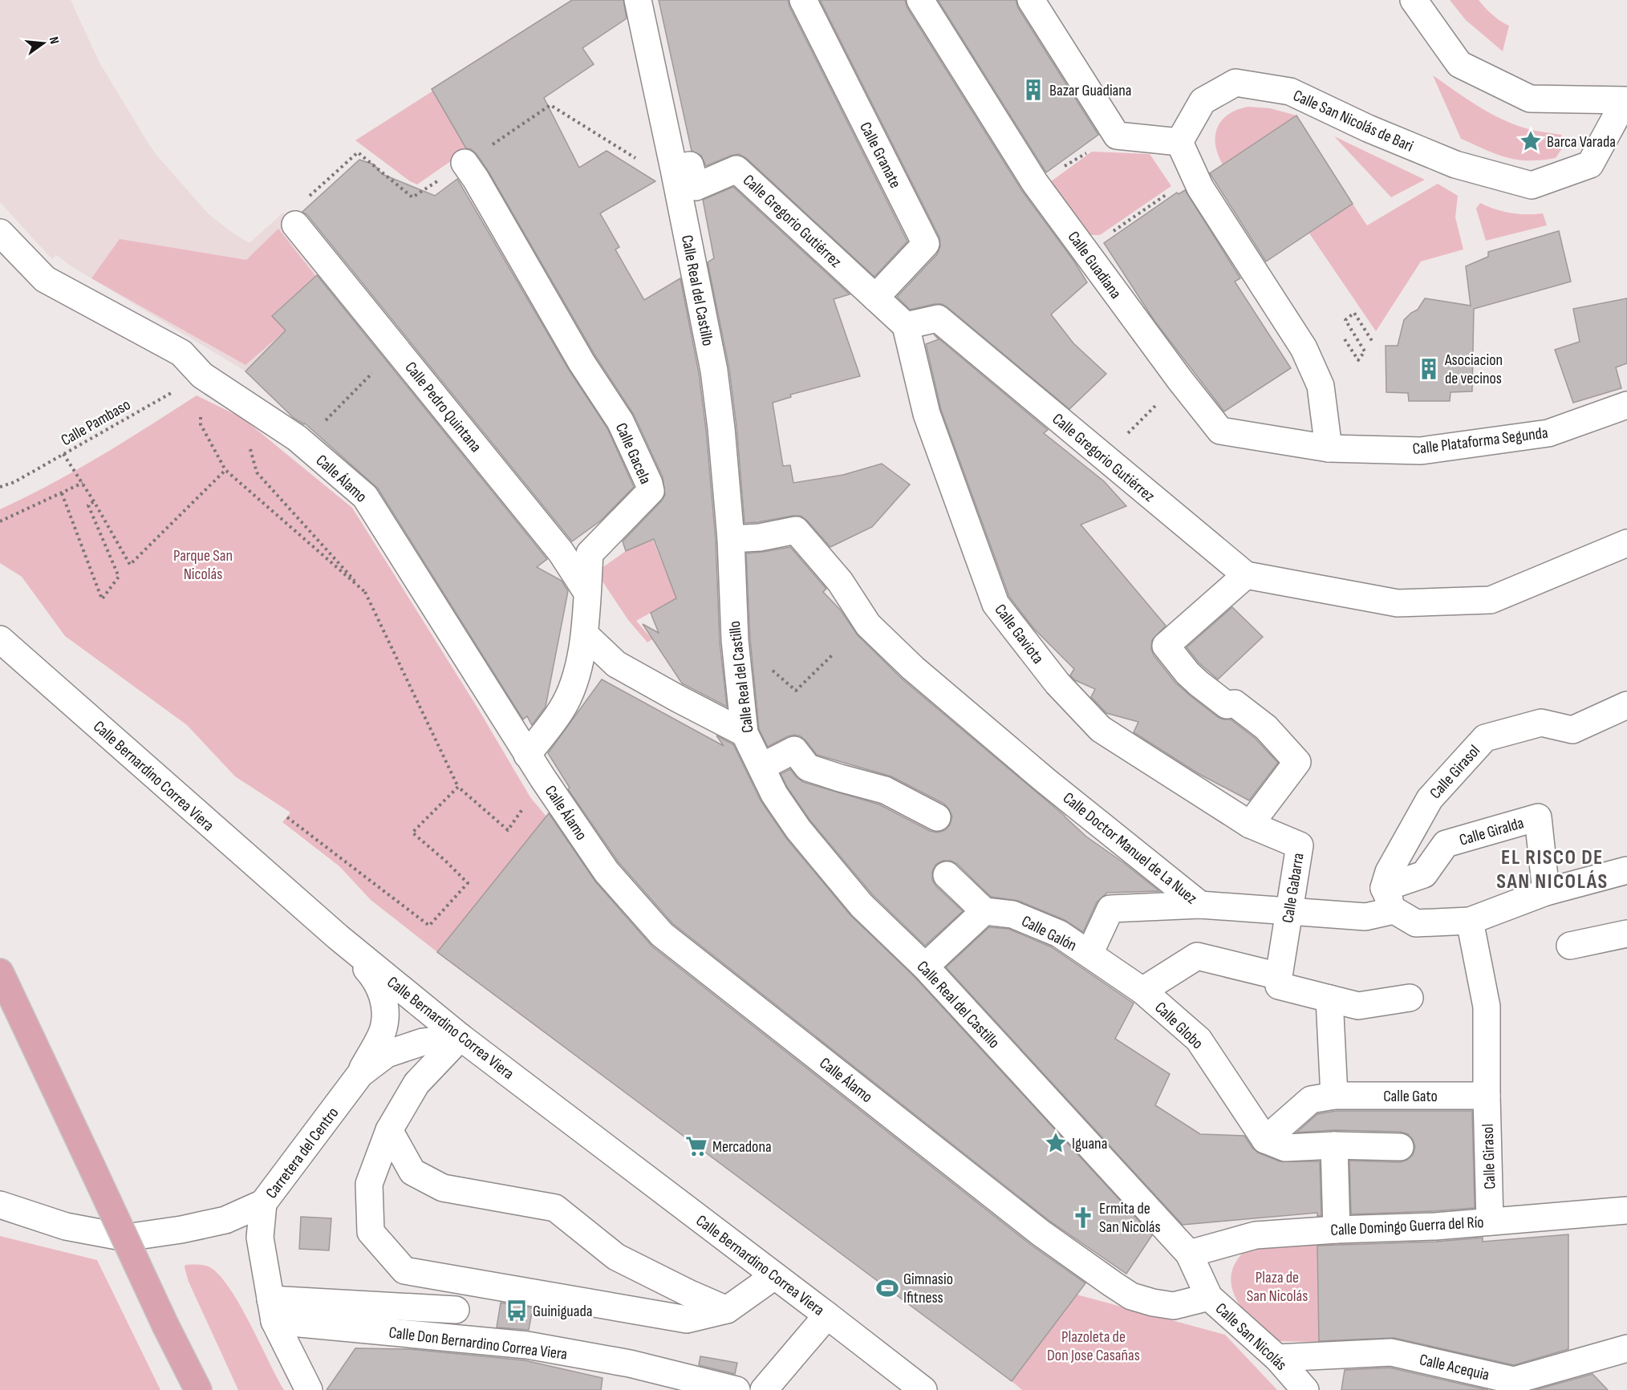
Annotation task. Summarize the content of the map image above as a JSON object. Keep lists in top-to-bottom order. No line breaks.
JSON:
{"streets":{"street":["Calle San Nicolás de Bari","Calle Granate","Calle Gregorio Gutiérrez","Calle Guadiana","Calle Real del Castillo","Calle Pedro Quintana","Calle Plataforma Segunda","Calle Gacela","Calle Álamo","Calle Gaviota","Calle Girasol","Calle Bernardino Correa Viera","Calle Giralda","Calle Doctor Manuel de La Nuez","Calle Gabarra","Calle Galón","Calle Globo","Calle Gato","Carretera del Centro","Calle Domingo Guerra del Río","Calle San Nicolás","Calle Don Bernardino Correa Viera","Calle Acequia"],"path":["Calle Pambaso"]},"crossings":[["Calle Granate","Calle Gregorio Gutiérrez"],["Calle Gregorio Gutiérrez","Calle Real del Castillo"],["Calle Gregorio Gutiérrez","Calle Gaviota"],["Calle Guadiana","Calle Plataforma Segunda"],["Calle Real del Castillo","Calle Doctor Manuel de La Nuez"],["Calle Real del Castillo","Calle Domingo Guerra del Río"],["Calle Real del Castillo","Calle San Nicolás"],["Calle Pedro Quintana","Calle Gacela"],["Calle Pambaso","Calle Álamo"],["Calle Gacela","Calle Álamo"],["Calle Álamo","Calle San Nicolás"],["Calle Gaviota","Calle Gabarra"],["Calle Girasol","Calle Giralda"],["Calle Girasol","Calle Doctor Manuel de La Nuez"],["Calle Girasol","Calle Gato"],["Calle Girasol","Calle Domingo Guerra del Río"],["Calle Bernardino Correa Viera","Carretera del Centro"],["Calle Giralda","Calle Doctor Manuel de La Nuez"],["Calle Doctor Manuel de La Nuez","Calle Gabarra"],["Calle Doctor Manuel de La Nuez","Calle Galón"],["Calle Galón","Calle Globo"],["Calle Domingo Guerra del Río","Calle San Nicolás"],["Calle San Nicolás","Calle Acequia"]],"districts":["EL RISCO DE SAN NICOLÁS"],"parks":["Parque San Nicolás","Plaza de San Nicolás","Plazoleta de Don Jose Casañas"],"places":{"building":["Bazar Guadiana","Asociacion de vecinos"],"place":["Barca Varada","Iguana"],"supermarket":["Mercadona"],"church":["Ermita de San Nicolás"],"sports":["Gimnasio Ifitness"],"bus stop":["Guiniguada"]},"north":"right"}
